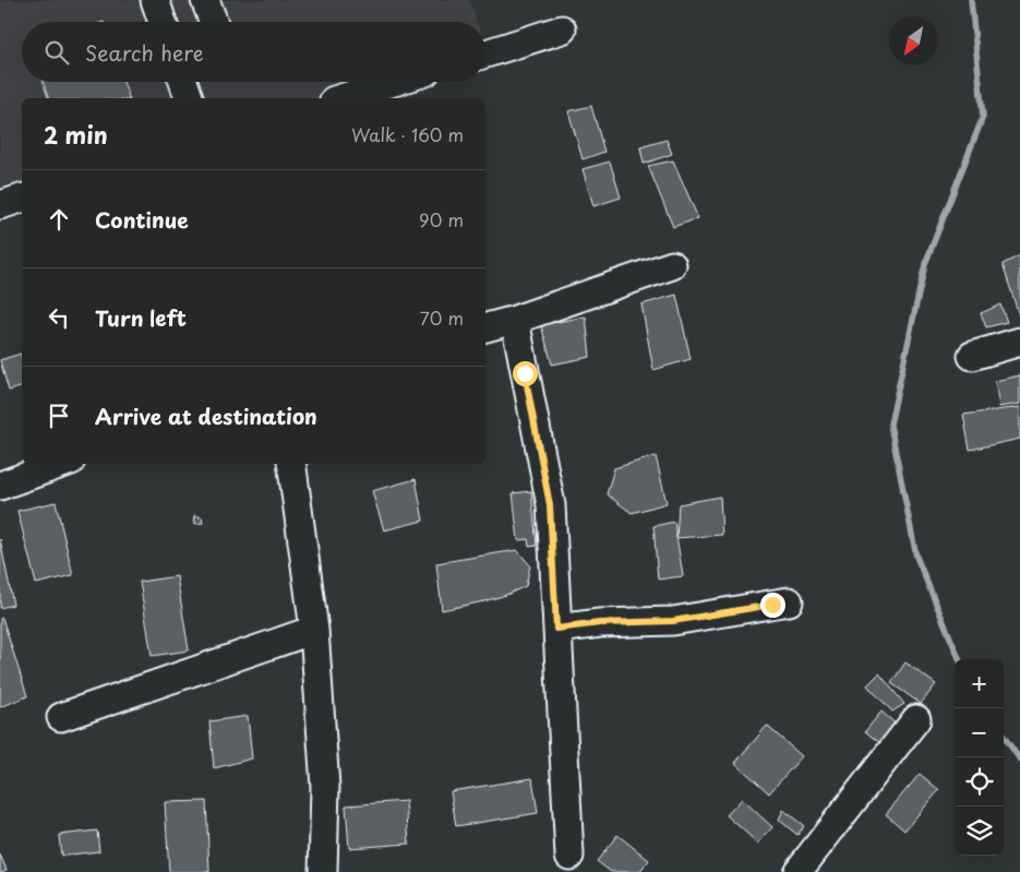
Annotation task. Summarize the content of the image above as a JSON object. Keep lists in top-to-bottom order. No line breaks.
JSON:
{"north":"bottom left","page":{"search":"Search here","heading":["2 min","Walk · 160 m"],"list":[["Continue","90 m"],["Turn left","70 m"],"Arrive at destination"],"map_buttons":["+","−"]}}
